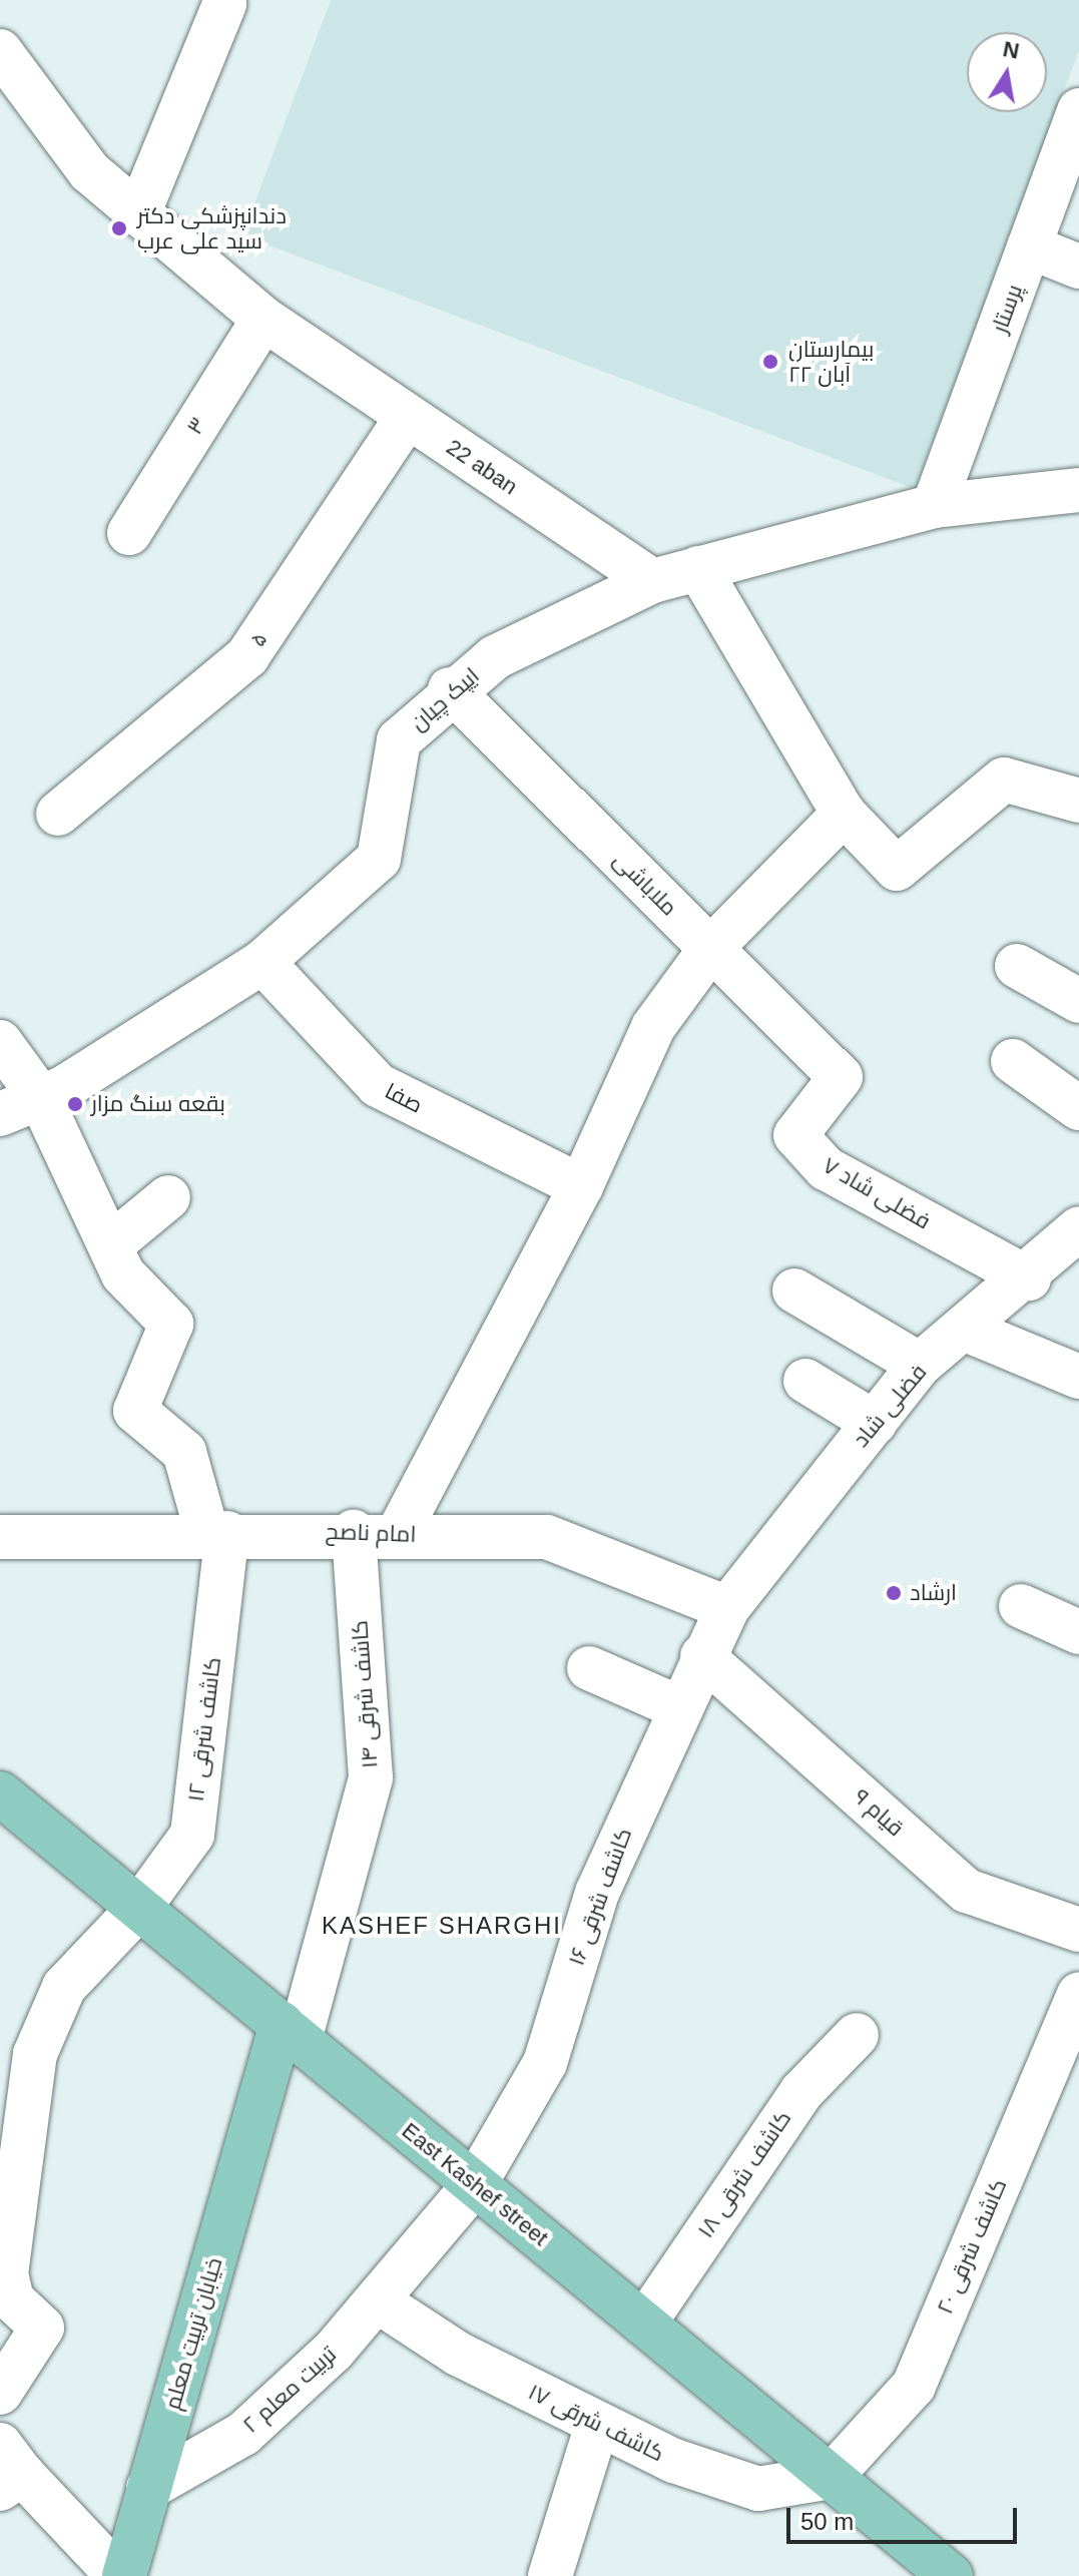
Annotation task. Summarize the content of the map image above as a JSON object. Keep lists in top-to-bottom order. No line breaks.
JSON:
{"streets":{"main road":["East Kashef street","خیابان تربیت معلم"],"street":["پرستار","۳","22 aban","۵","ایپک چیان","ملاباشی","صفا","فضلی شاد ۷","فضلی شاد","امام ناصح","کاشف شرقی ۱۴","کاشف شرقی ۱۲","قیام ۹","کاشف شرقی ۱۶","کاشف شرقی ۱۸","کاشف شرقی ۲۰","تربیت معلم ۲","کاشف شرقی ۱۷"]},"crossings":[["۳","22 aban"],["22 aban","۵"],["22 aban","ایپک چیان"],["ایپک چیان","ملاباشی"],["ایپک چیان","صفا"],["ملاباشی","فضلی شاد ۷"],["فضلی شاد ۷","فضلی شاد"],["فضلی شاد","امام ناصح"],["فضلی شاد","کاشف شرقی ۱۶"],["امام ناصح","کاشف شرقی ۱۴"],["امام ناصح","کاشف شرقی ۱۲"],["امام ناصح","کاشف شرقی ۱۶"],["کاشف شرقی ۱۴","East Kashef street"],["کاشف شرقی ۱۴","خیابان تربیت معلم"],["کاشف شرقی ۱۲","East Kashef street"],["قیام ۹","کاشف شرقی ۱۶"],["کاشف شرقی ۱۶","East Kashef street"],["کاشف شرقی ۱۶","تربیت معلم ۲"],["کاشف شرقی ۱۶","کاشف شرقی ۱۷"],["کاشف شرقی ۱۸","East Kashef street"],["East Kashef street","کاشف شرقی ۲۰"],["East Kashef street","خیابان تربیت معلم"],["East Kashef street","کاشف شرقی ۱۷"],["کاشف شرقی ۲۰","کاشف شرقی ۱۷"],["خیابان تربیت معلم","تربیت معلم ۲"],["تربیت معلم ۲","کاشف شرقی ۱۷"]],"districts":["KASHEF SHARGHI"],"places":["دندانپزشکی دکتر سید علی عرب","بیمارستان ۲۲ آبان","بقعه سنگ مزار","ارشاد"],"scale_bar":"50 m","north":"top"}
